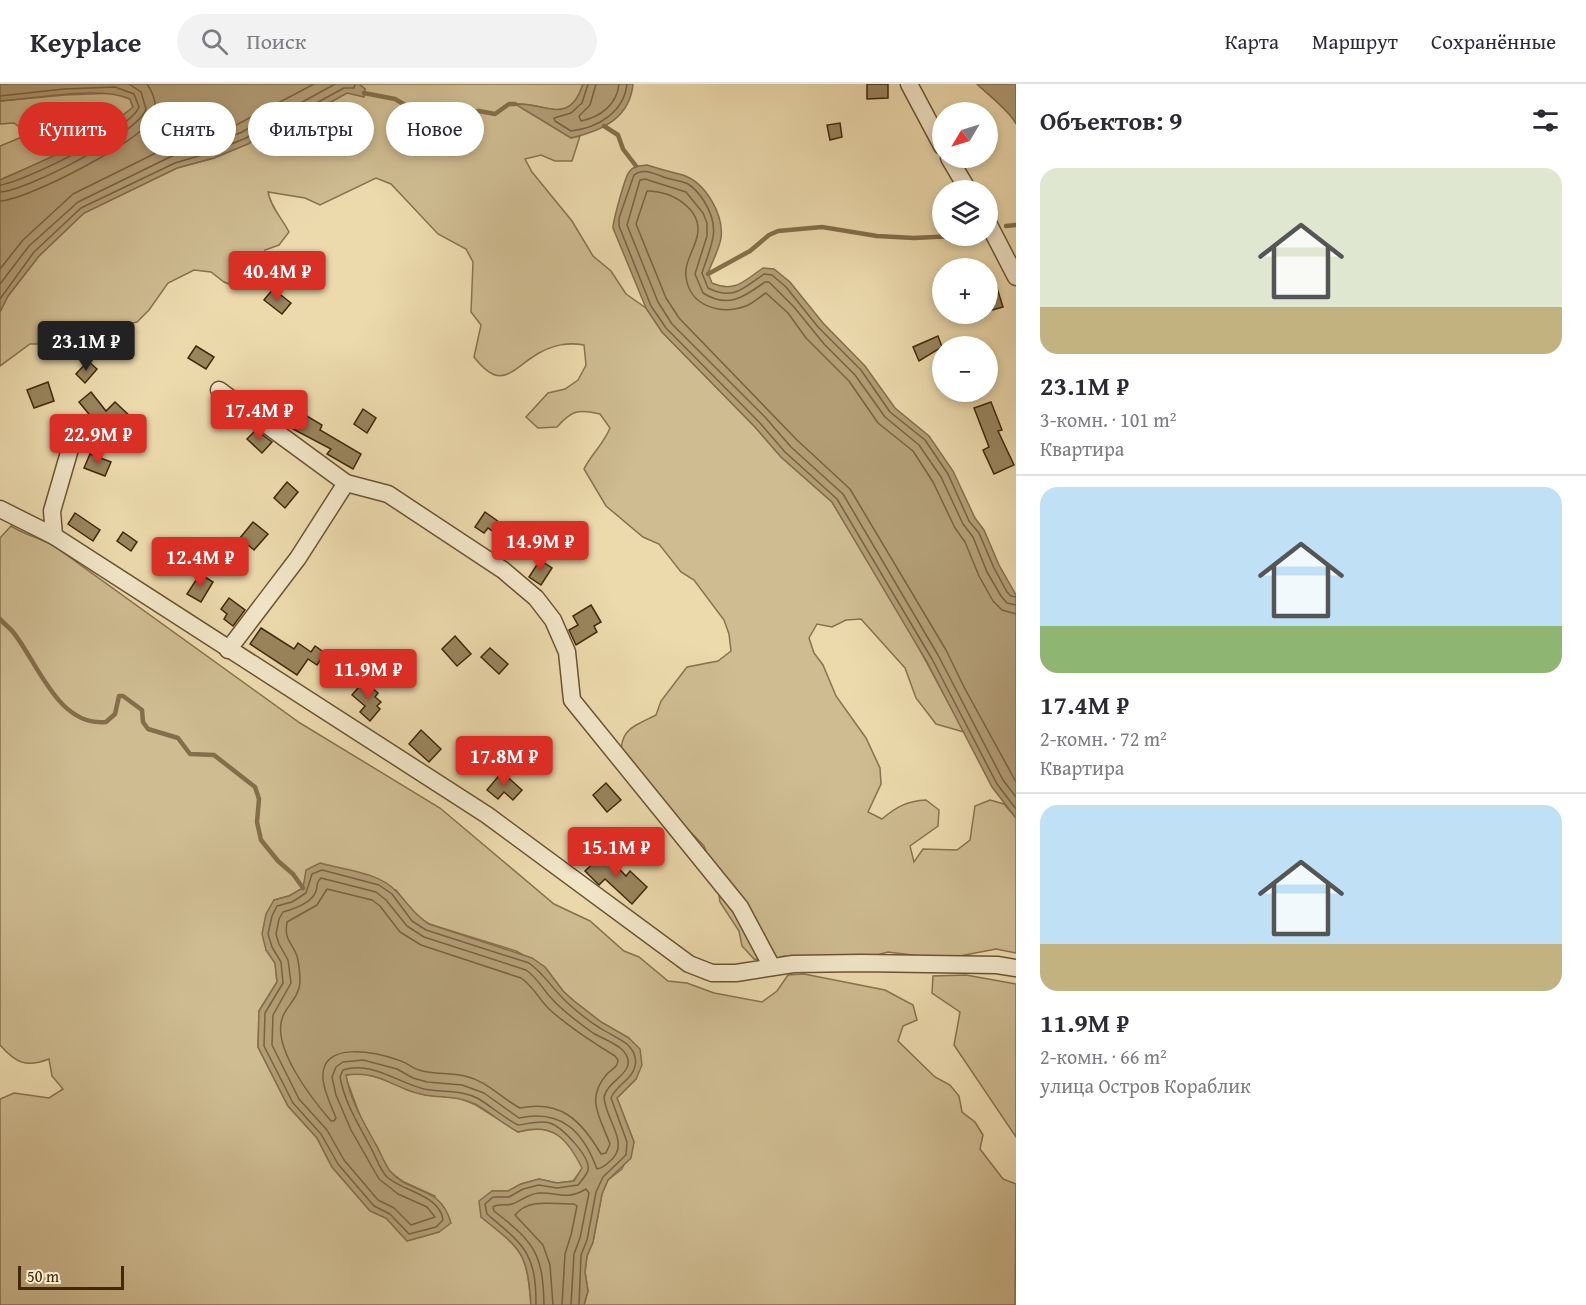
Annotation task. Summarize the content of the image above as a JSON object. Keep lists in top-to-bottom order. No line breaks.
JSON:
{"scale_bar":"50 m","north":"bottom left","page":{"header":"Keyplace","search":"Поиск","nav":["Карта","Маршрут","Сохранённые"],"heading":"Объектов: 9","map_buttons":["+","−"],"chip":["Купить","Снять","Фильтры","Новое"],"list":[{"name":"23.1M ₽","note":"3-комн. · 101 m² · Квартира"},{"name":"17.4M ₽","note":"2-комн. · 72 m² · Квартира"},{"name":"11.9M ₽","note":"2-комн. · 66 m² · улица Остров Кораблик"}],"price":["40.4M ₽","23.1M ₽","17.4M ₽","22.9M ₽","14.9M ₽","12.4M ₽","11.9M ₽","17.8M ₽","15.1M ₽"],"scale":"50 m"}}
